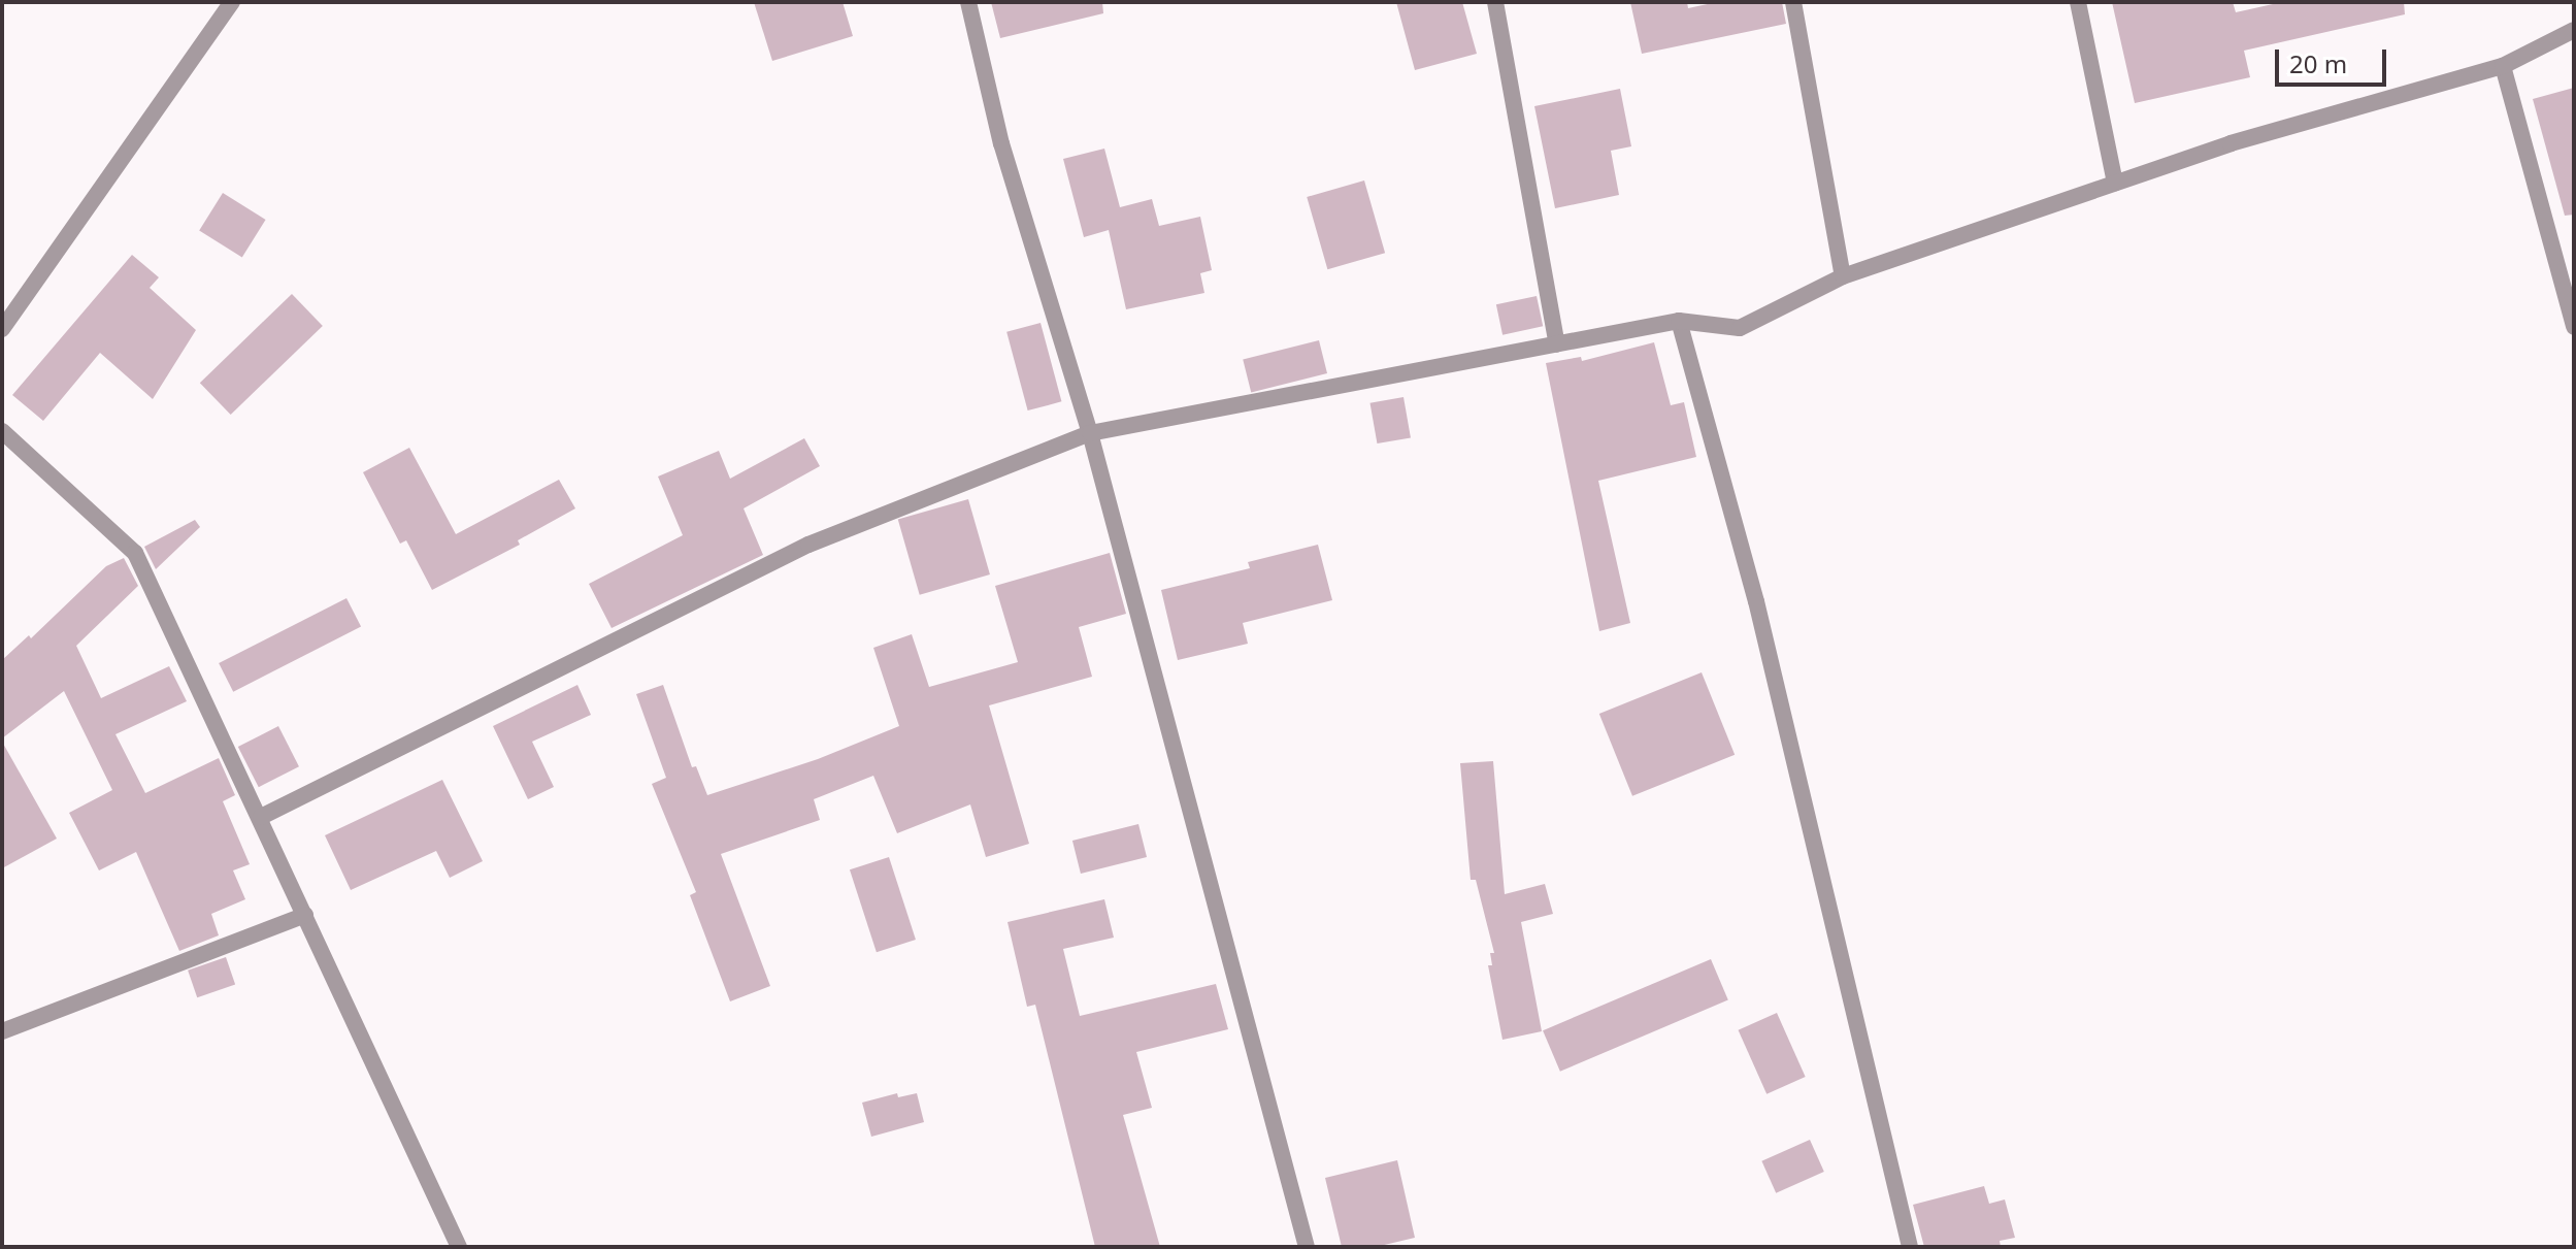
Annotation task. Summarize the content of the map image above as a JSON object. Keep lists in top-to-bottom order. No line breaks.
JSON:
{"scale_bar":"20 m"}
